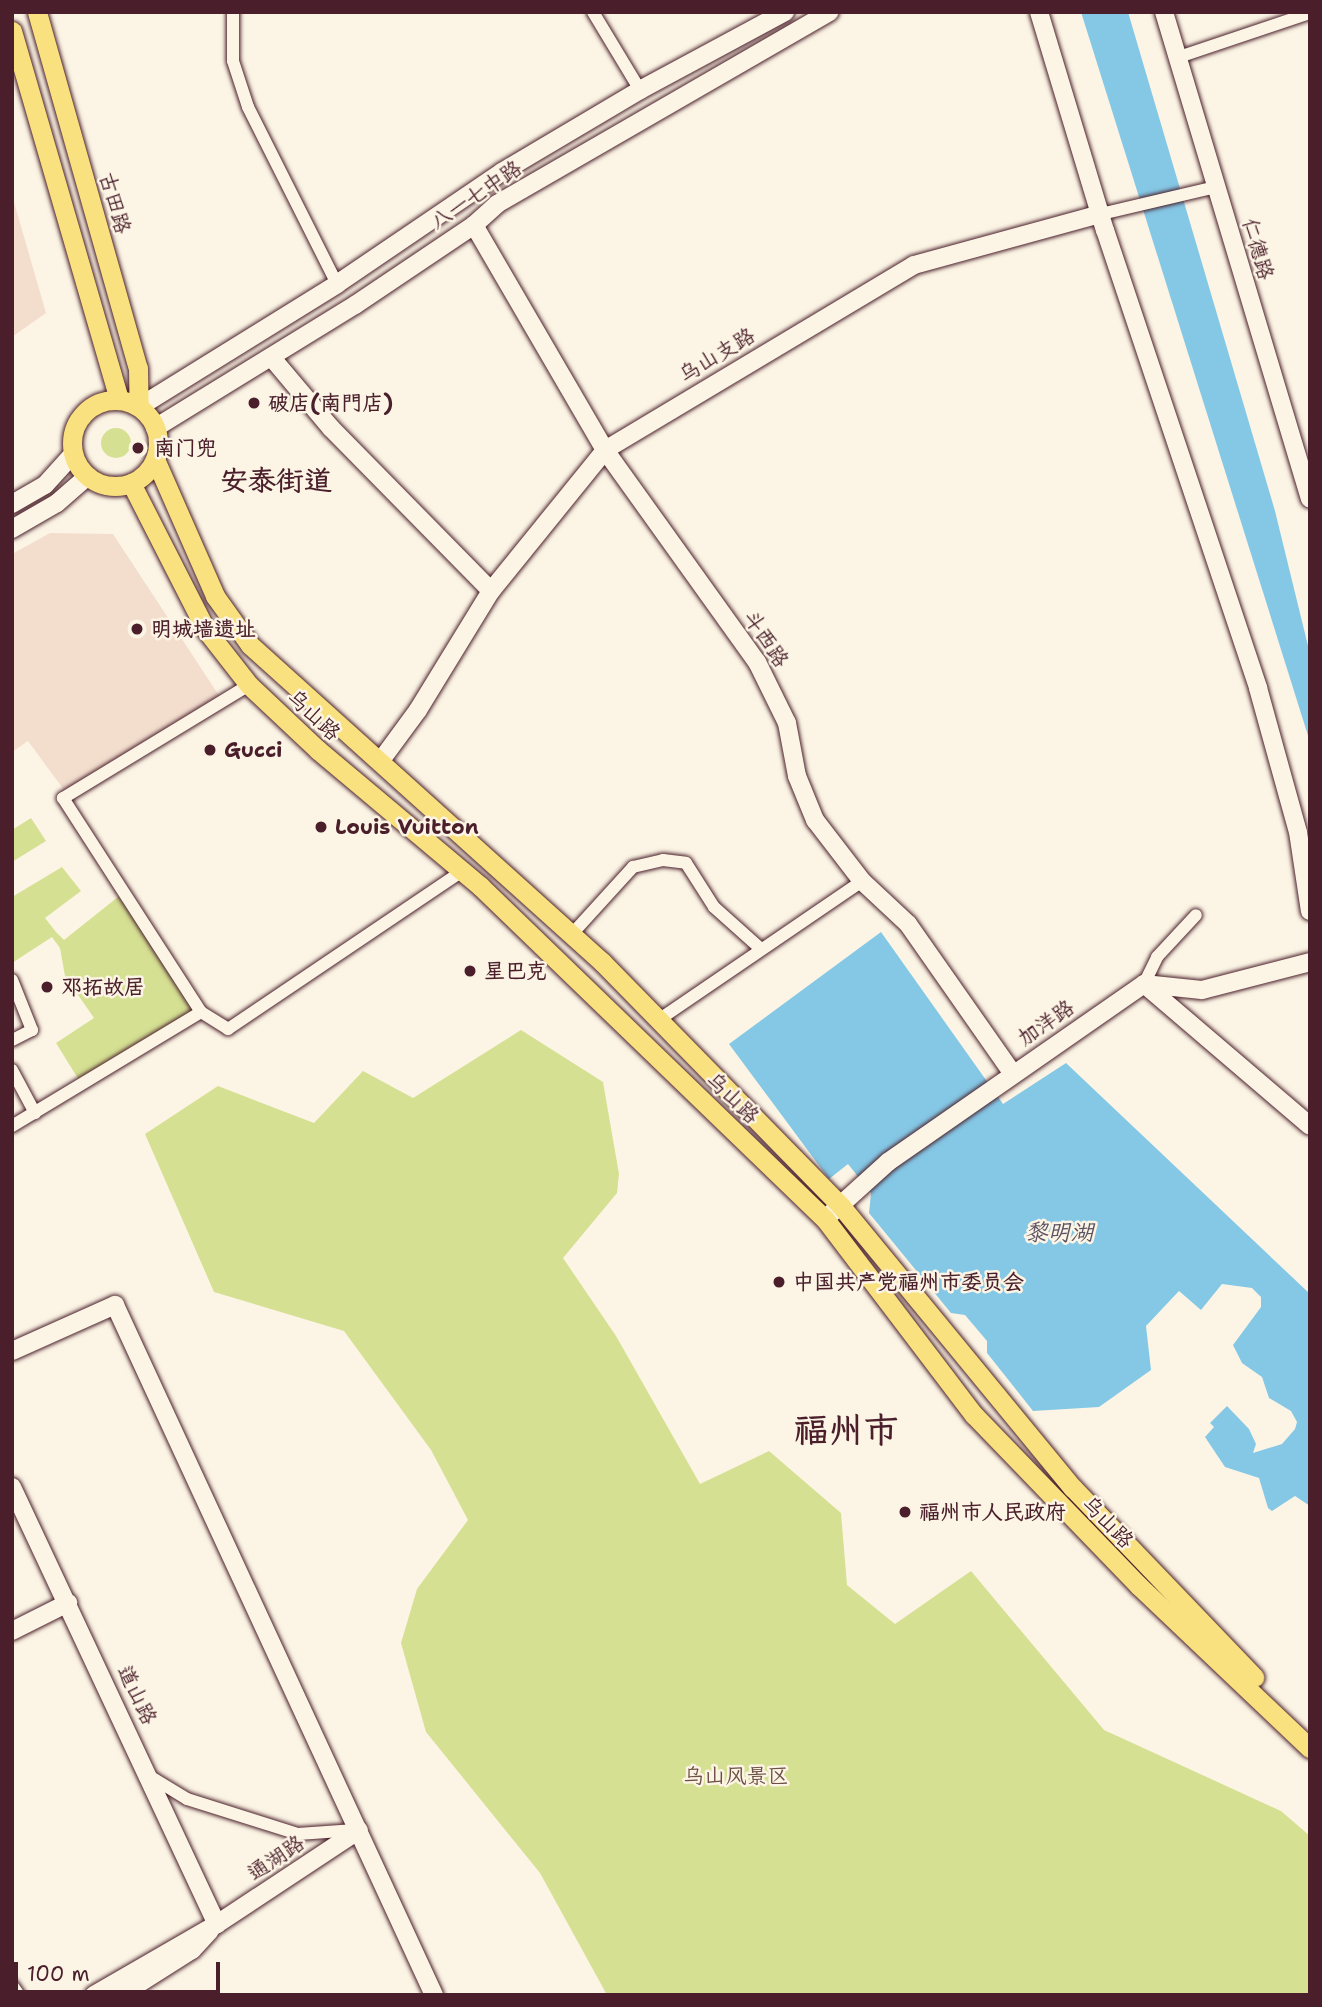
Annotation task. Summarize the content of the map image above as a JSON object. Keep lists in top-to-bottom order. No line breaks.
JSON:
{"streets":{"main road":["古田路","乌山路"],"street":["八一七中路","仁德路","乌山支路","斗西路","加洋路","道山路","通湖路"]},"crossings":[["八一七中路","古田路"],["八一七中路","斗西路"],["八一七中路","乌山路"],["古田路","乌山路"],["仁德路","乌山支路"],["乌山支路","斗西路"],["乌山支路","乌山路"],["斗西路","加洋路"],["乌山路","加洋路"],["道山路","通湖路"]],"districts":["安泰街道","福州市"],"water":["黎明湖"],"parks":["乌山风景区"],"places":["破店(南門店)","南门兜","明城墙遗址","Gucci","Louis Vuitton","星巴克","邓拓故居","中国共产党福州市委员会","福州市人民政府"],"scale_bar":"100 m"}
